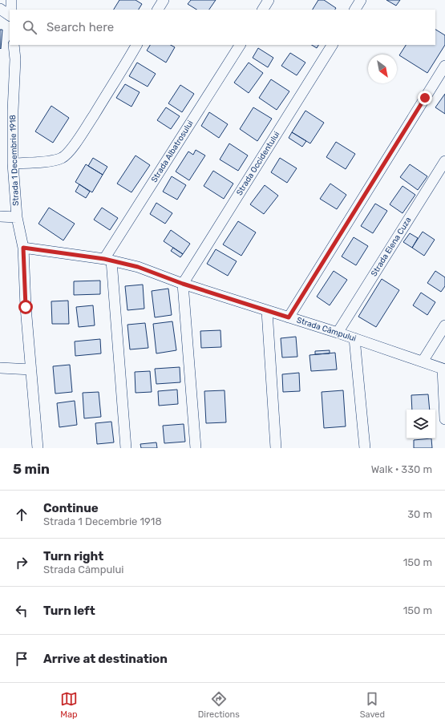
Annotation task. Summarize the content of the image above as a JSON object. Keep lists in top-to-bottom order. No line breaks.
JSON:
{"streets":{"street":["Strada Albatrosului","Strada 1 Decembrie 1918","Strada Occidentului","Strada Elena Cuza","Strada Câmpului"]},"crossings":[["Strada Albatrosului","Strada Câmpului"],["Strada 1 Decembrie 1918","Strada Câmpului"],["Strada Occidentului","Strada Câmpului"],["Strada Elena Cuza","Strada Câmpului"]],"north":"bottom right","page":{"search":"Search here","heading":["5 min","Walk · 330 m"],"list":[["Continue","Strada 1 Decembrie 1918","30 m"],["Turn right","Strada Câmpului","150 m"],["Turn left","150 m"],"Arrive at destination"],"nav":["Map","Directions","Saved"]}}
